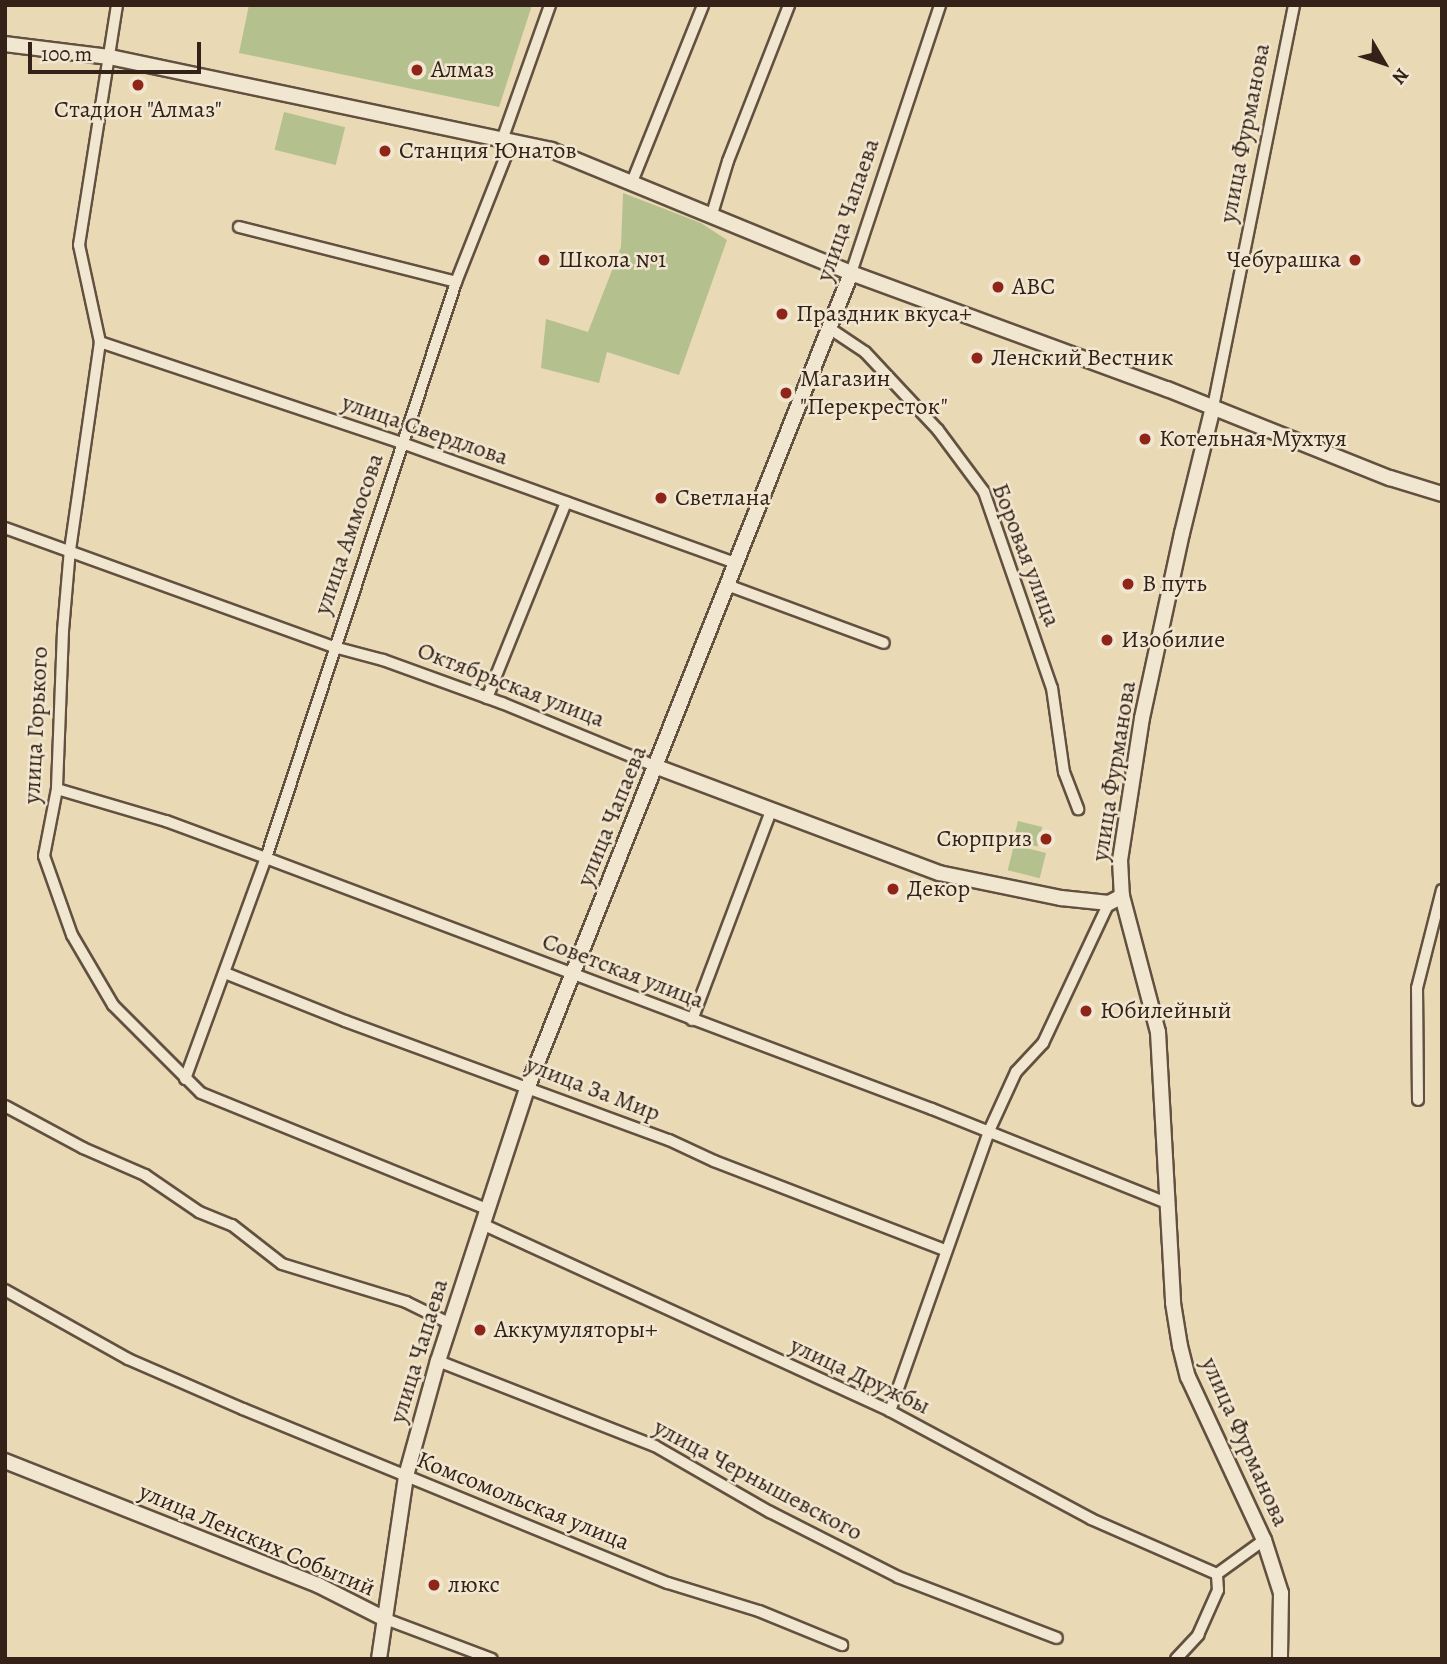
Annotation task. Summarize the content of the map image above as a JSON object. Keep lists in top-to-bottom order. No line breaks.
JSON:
{"streets":{"main road":["улица Фурманова","улица Чапаева","Октябрьская улица","улица Ленских Событий"],"street":["улица Свердлова","улица Аммосова","Боровая улица","улица Горького","Советская улица","улица За Мир","улица Дружбы","улица Чернышевского","Комсомольская улица"]},"crossings":[["улица Фурманова","Октябрьская улица"],["улица Фурманова","Советская улица"],["улица Чапаева","улица Свердлова"],["улица Чапаева","Боровая улица"],["улица Чапаева","Октябрьская улица"],["улица Чапаева","улица Горького"],["улица Чапаева","Советская улица"],["улица Чапаева","улица За Мир"],["улица Чапаева","улица Дружбы"],["улица Чапаева","улица Чернышевского"],["улица Чапаева","Комсомольская улица"],["улица Чапаева","улица Ленских Событий"],["улица Свердлова","улица Аммосова"],["улица Свердлова","улица Горького"],["улица Аммосова","Октябрьская улица"],["улица Аммосова","улица Горького"],["улица Аммосова","Советская улица"],["улица Аммосова","улица За Мир"],["Октябрьская улица","улица Горького"],["улица Горького","Советская улица"]],"places":["Алмаз","Стадион \"Алмаз\"","Станция Юнатов","Школа №1","Чебурашка","ABC","Праздник вкуса+","Ленский Вестник","Магазин \"Перекресток\"","Котельная Мухтуя","Светлана","В путь","Изобилие","Сюрприз","Декор","Юбилейный","Аккумуляторы+","люкс"],"scale_bar":"100 m","north":"bottom right"}
